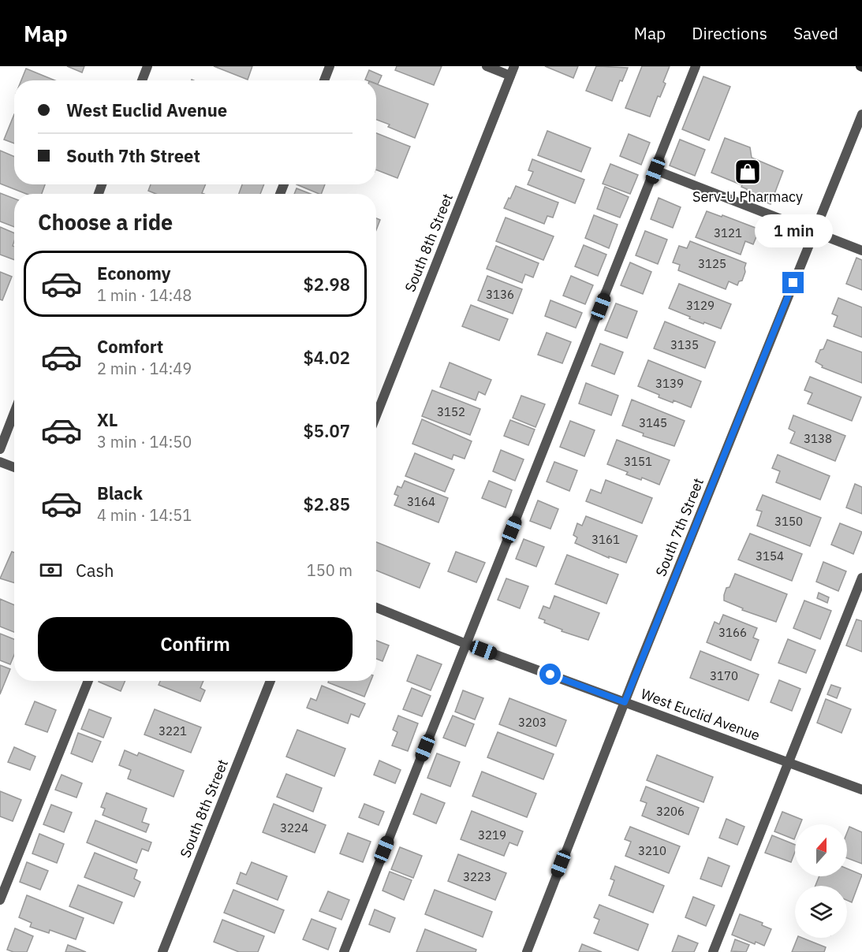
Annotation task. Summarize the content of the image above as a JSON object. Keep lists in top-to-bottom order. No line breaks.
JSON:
{"streets":{"street":["South 8th Street","South 7th Street","West Euclid Avenue"]},"crossings":[["South 7th Street","West Euclid Avenue"]],"places":{"shop":["Serv-U Pharmacy"]},"house_numbers":["3121","3125","3136","3129","3135","3139","3152","3145","3138","3151","3164","3150","3161","3154","3166","3170","3203","3221","3206","3224","3219","3210","3223"],"north":"top","page":{"header":"Map","nav":["Map","Directions","Saved"],"banner":["West Euclid Avenue","South 7th Street"],"heading":"Choose a ride","bubble":"1 min","list":[{"name":"Economy","note":"1 min · 14:48","value":"$2.98"},{"name":"Comfort","note":"2 min · 14:49","value":"$4.02"},{"name":"XL","note":"3 min · 14:50","value":"$5.07"},{"name":"Black","note":"4 min · 14:51","value":"$2.85"}],"pay":["Cash","150 m"],"buttons":"Confirm"}}
